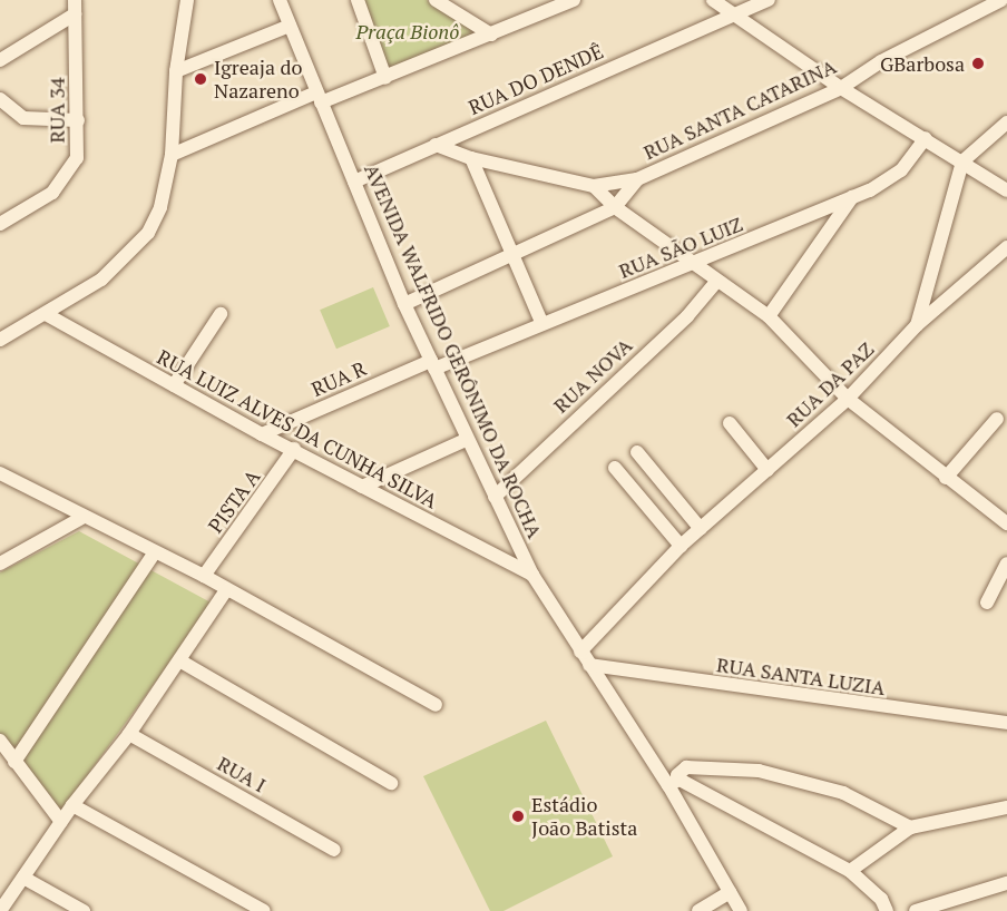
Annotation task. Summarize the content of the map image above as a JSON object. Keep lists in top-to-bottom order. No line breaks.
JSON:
{"streets":{"street":["RUA DO DENDÊ","RUA SANTA CATARINA","RUA 34","RUA SÃO LUIZ","AVENIDA WALFRIDO GERÔNIMO DA ROCHA","RUA NOVA","RUA R","RUA DA PAZ","RUA LUIZ ALVES DA CUNHA SILVA","PISTA A","RUA SANTA LUZIA","RUA I"]},"crossings":[["RUA DO DENDÊ","AVENIDA WALFRIDO GERÔNIMO DA ROCHA"],["RUA SANTA CATARINA","AVENIDA WALFRIDO GERÔNIMO DA ROCHA"],["RUA SÃO LUIZ","AVENIDA WALFRIDO GERÔNIMO DA ROCHA"],["RUA SÃO LUIZ","RUA R"],["AVENIDA WALFRIDO GERÔNIMO DA ROCHA","RUA NOVA"],["AVENIDA WALFRIDO GERÔNIMO DA ROCHA","RUA R"],["AVENIDA WALFRIDO GERÔNIMO DA ROCHA","RUA DA PAZ"],["AVENIDA WALFRIDO GERÔNIMO DA ROCHA","RUA LUIZ ALVES DA CUNHA SILVA"],["AVENIDA WALFRIDO GERÔNIMO DA ROCHA","RUA SANTA LUZIA"],["RUA R","RUA LUIZ ALVES DA CUNHA SILVA"],["RUA LUIZ ALVES DA CUNHA SILVA","PISTA A"]],"parks":["Praça Bionô"],"places":["GBarbosa","Igreaja do Nazareno","Estádio João Batista"]}
